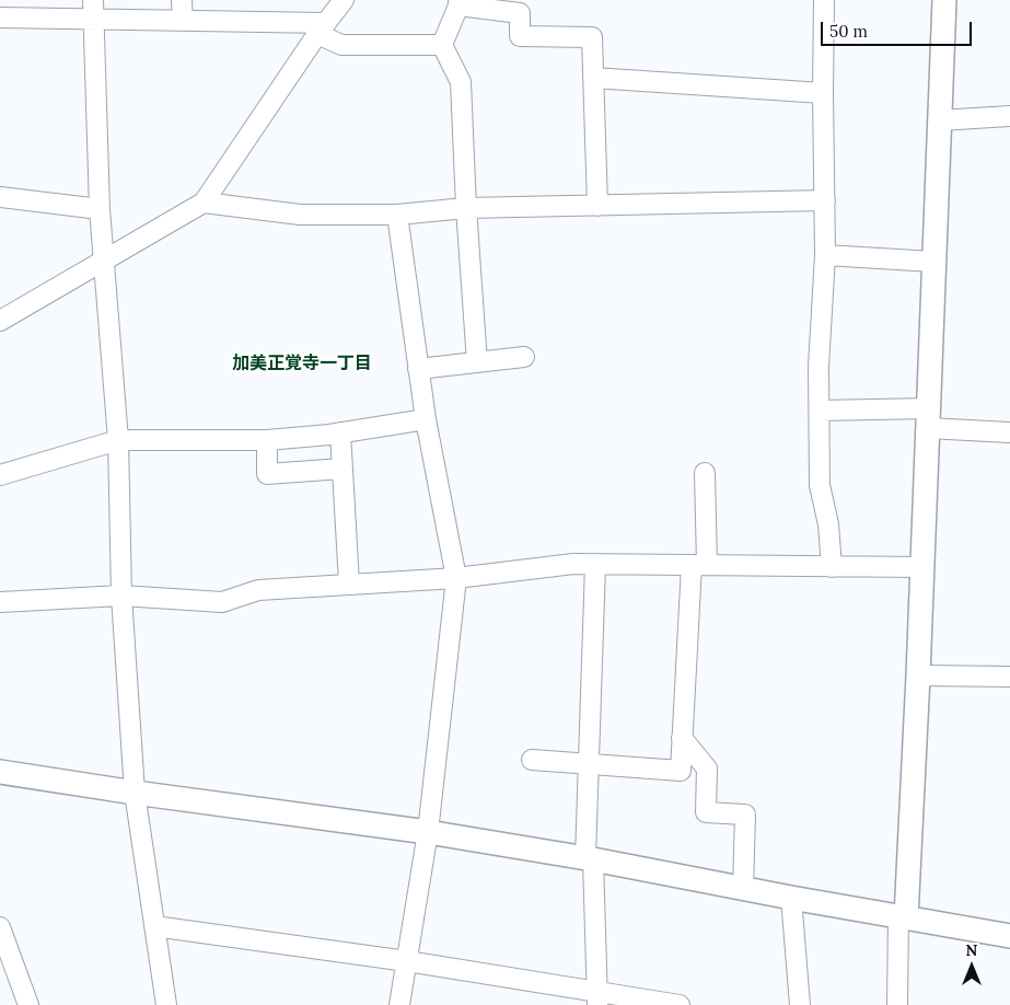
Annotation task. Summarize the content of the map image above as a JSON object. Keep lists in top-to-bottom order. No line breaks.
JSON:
{"districts":["加美正覚寺一丁目"],"scale_bar":"50 m","north":"top"}
